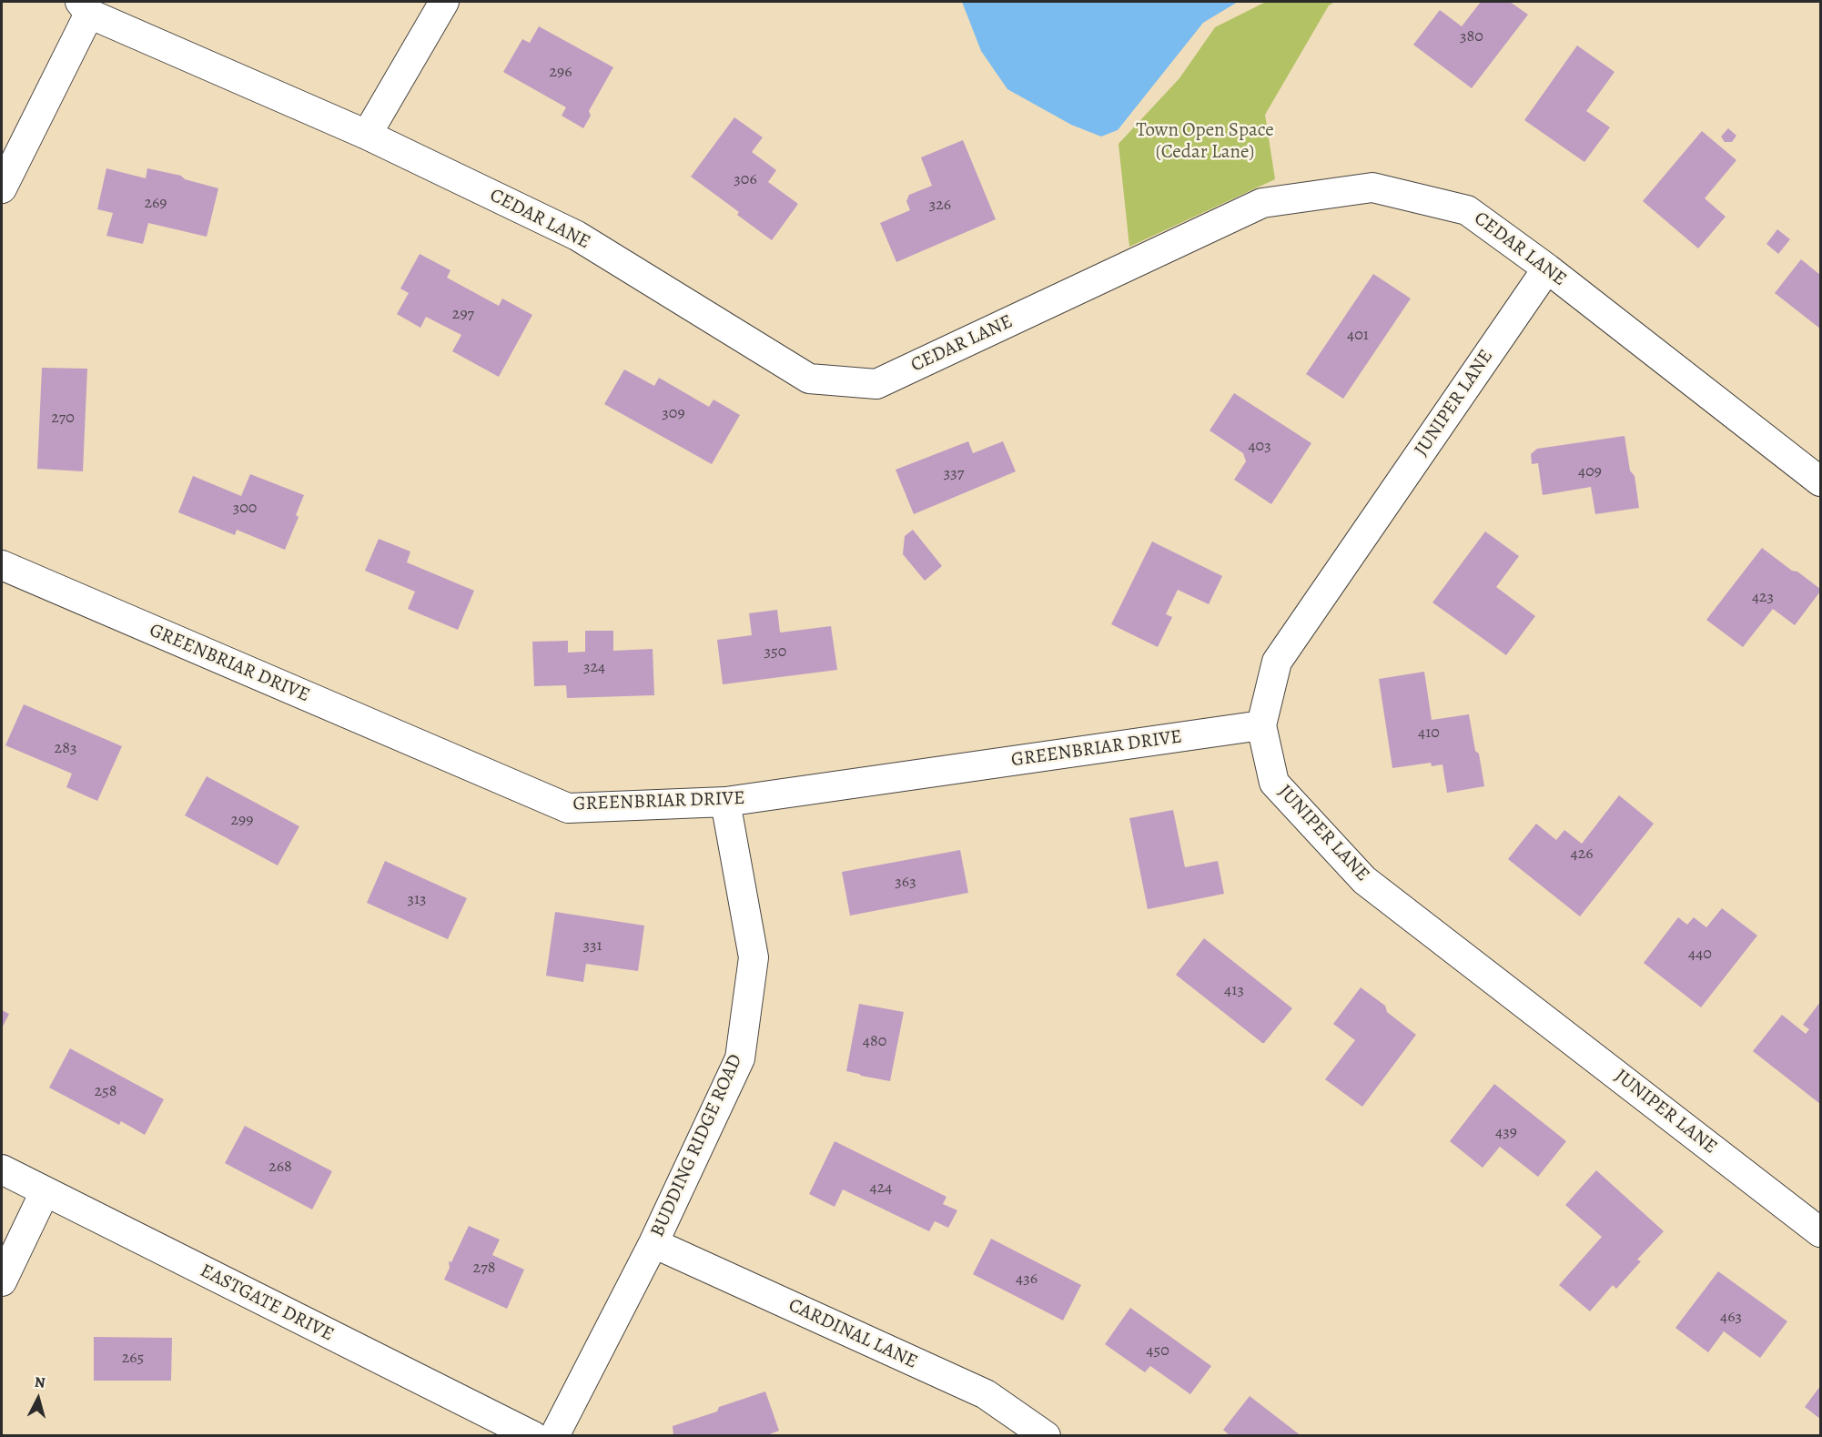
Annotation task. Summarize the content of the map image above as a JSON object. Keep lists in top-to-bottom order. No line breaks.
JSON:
{"streets":{"street":["CEDAR LANE","JUNIPER LANE","GREENBRIAR DRIVE","BUDDING RIDGE ROAD","EASTGATE DRIVE","CARDINAL LANE"]},"crossings":[["CEDAR LANE","JUNIPER LANE"],["JUNIPER LANE","GREENBRIAR DRIVE"],["GREENBRIAR DRIVE","BUDDING RIDGE ROAD"],["BUDDING RIDGE ROAD","CARDINAL LANE"]],"parks":["Town Open Space (Cedar Lane)"],"house_numbers":["380","296","306","269","326","297","401","309","270","403","409","337","300","423","350","324","410","283","299","426","363","313","331","440","413","480","258","439","268","424","278","436","463","450","265"],"north":"top"}
